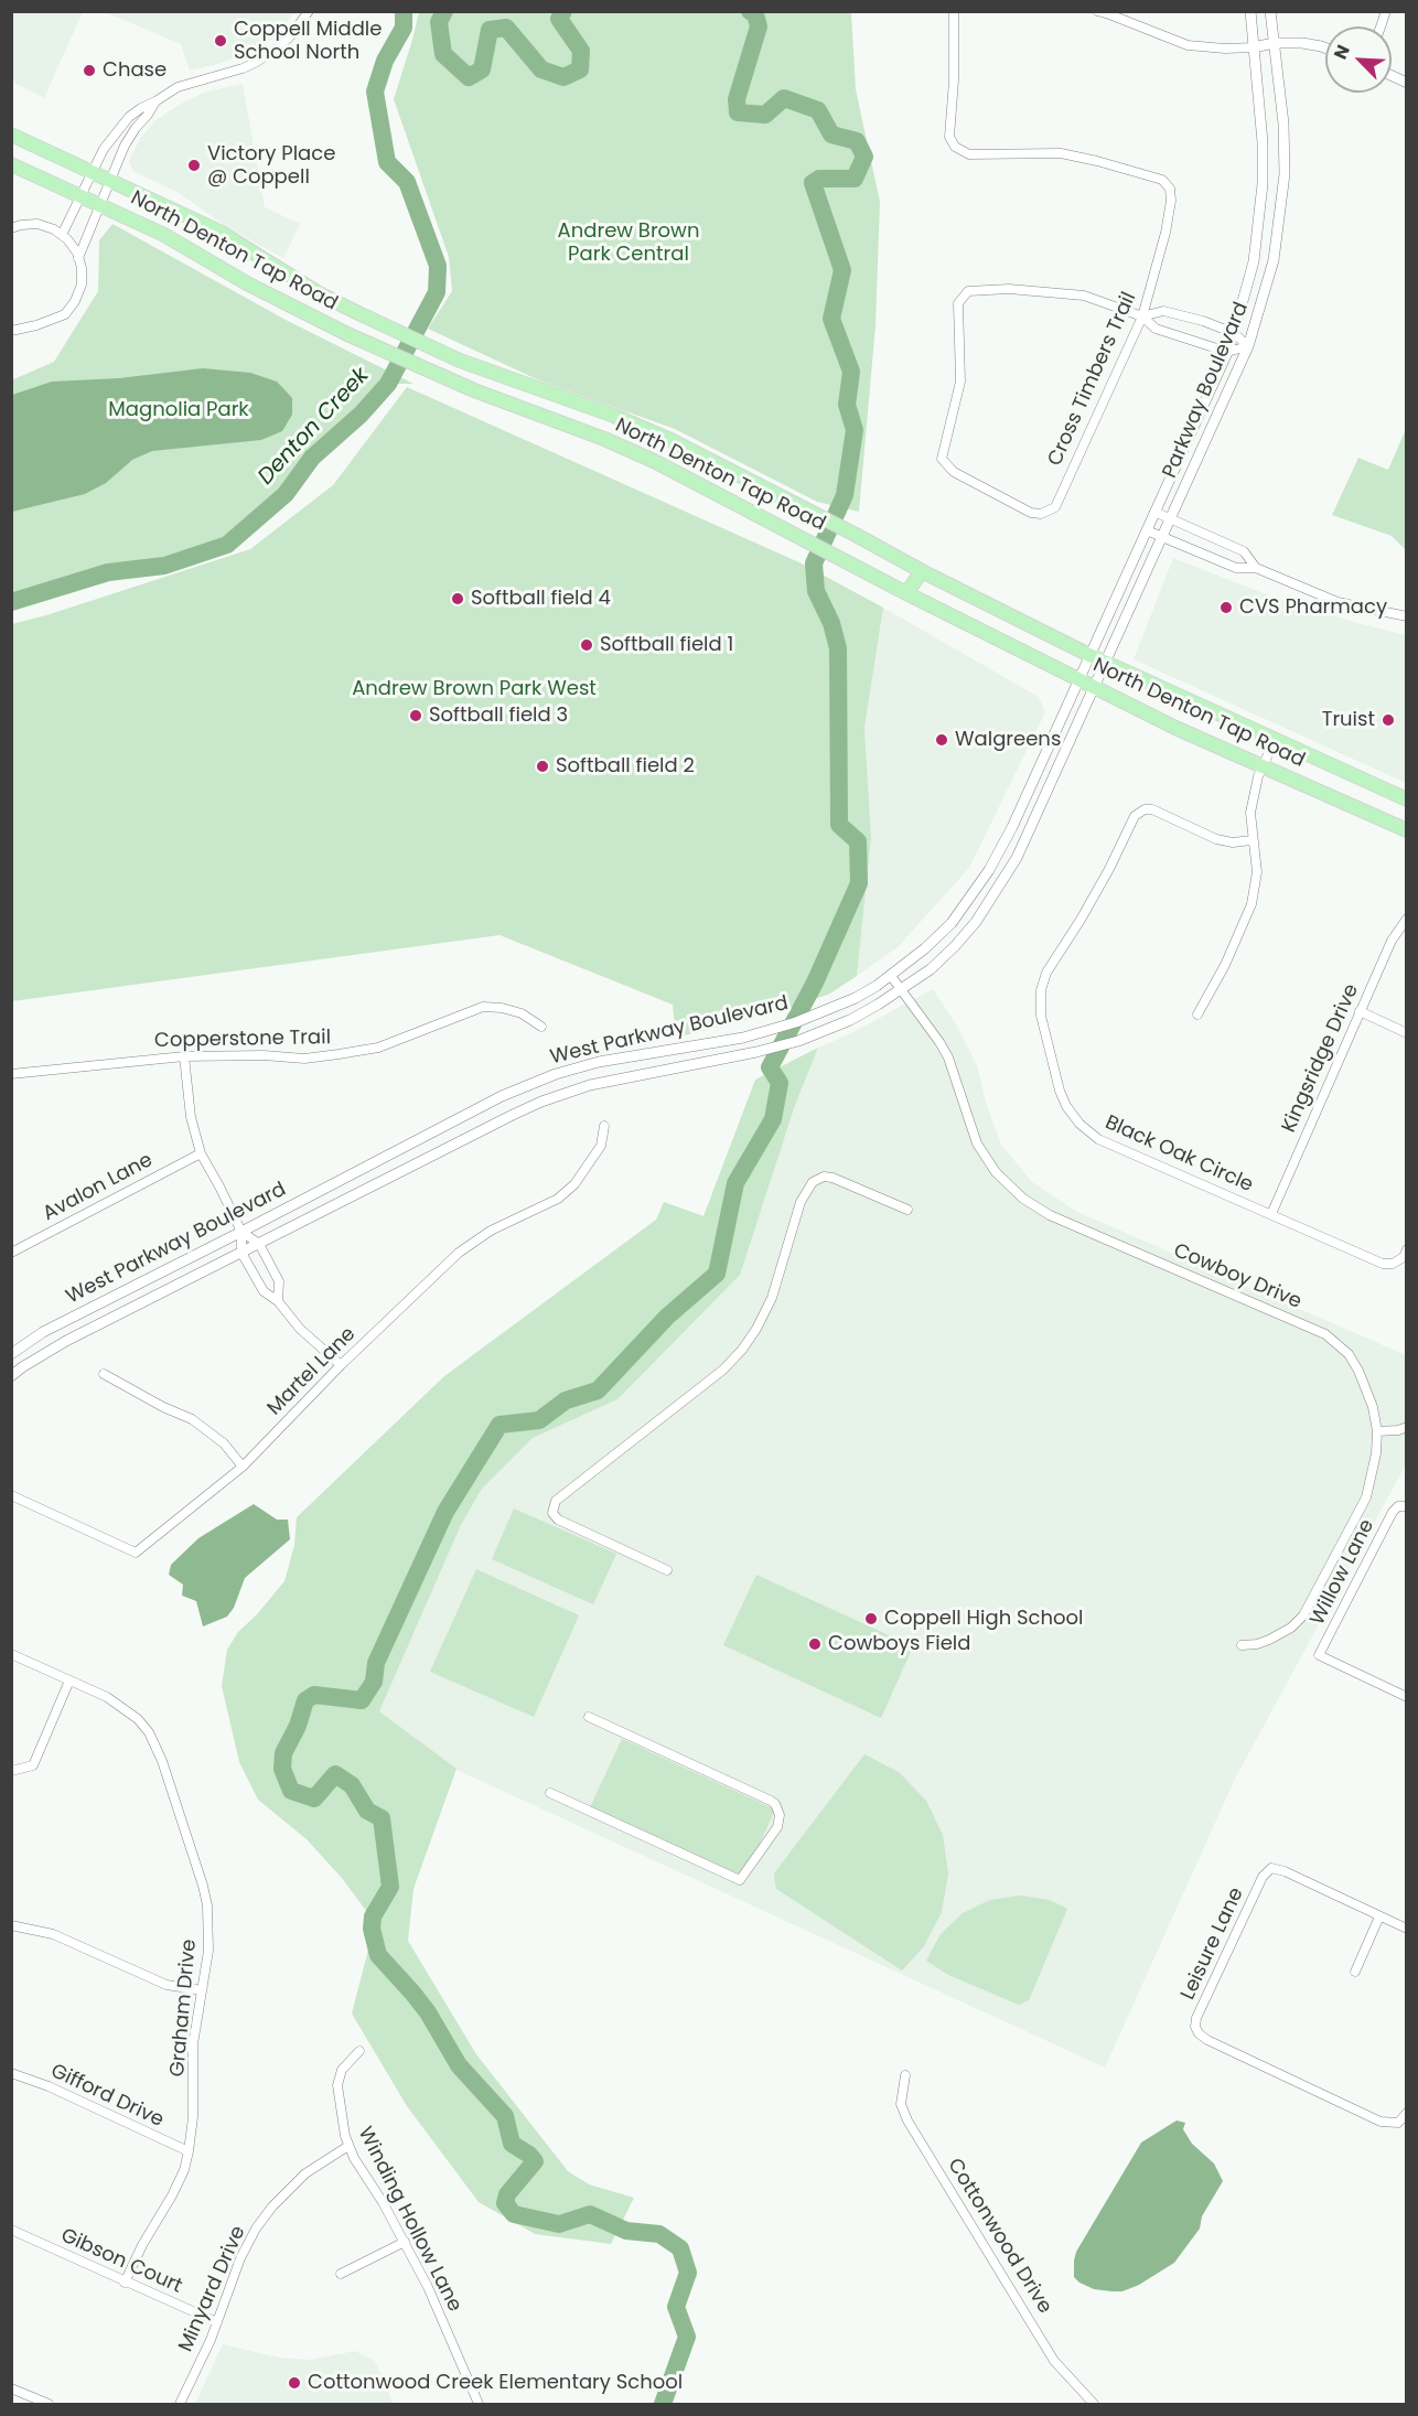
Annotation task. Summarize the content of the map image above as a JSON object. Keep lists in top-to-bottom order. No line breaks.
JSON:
{"streets":{"main road":["North Denton Tap Road"],"street":["Cross Timbers Trail","Parkway Boulevard","West Parkway Boulevard","Copperstone Trail","Kingsridge Drive","Black Oak Circle","Avalon Lane","Cowboy Drive","Martel Lane","Willow Lane","Leisure Lane","Graham Drive","Gifford Drive","Winding Hollow Lane","Cottonwood Drive","Gibson Court","Minyard Drive"]},"crossings":[["North Denton Tap Road","Parkway Boulevard"],["North Denton Tap Road","West Parkway Boulevard"],["Parkway Boulevard","West Parkway Boulevard"],["West Parkway Boulevard","Cowboy Drive"],["Kingsridge Drive","Black Oak Circle"],["Graham Drive","Gifford Drive"],["Graham Drive","Gibson Court"],["Winding Hollow Lane","Minyard Drive"],["Gibson Court","Minyard Drive"]],"water":["Denton Creek"],"parks":["Andrew Brown Park Central","Magnolia Park","Andrew Brown Park West"],"places":["Coppell Middle School North","Chase","Victory Place @ Coppell","Softball field 4","CVS Pharmacy","Softball field 1","Softball field 3","Truist","Walgreens","Softball field 2","Coppell High School","Cowboys Field","Cottonwood Creek Elementary School"],"north":"top left"}
